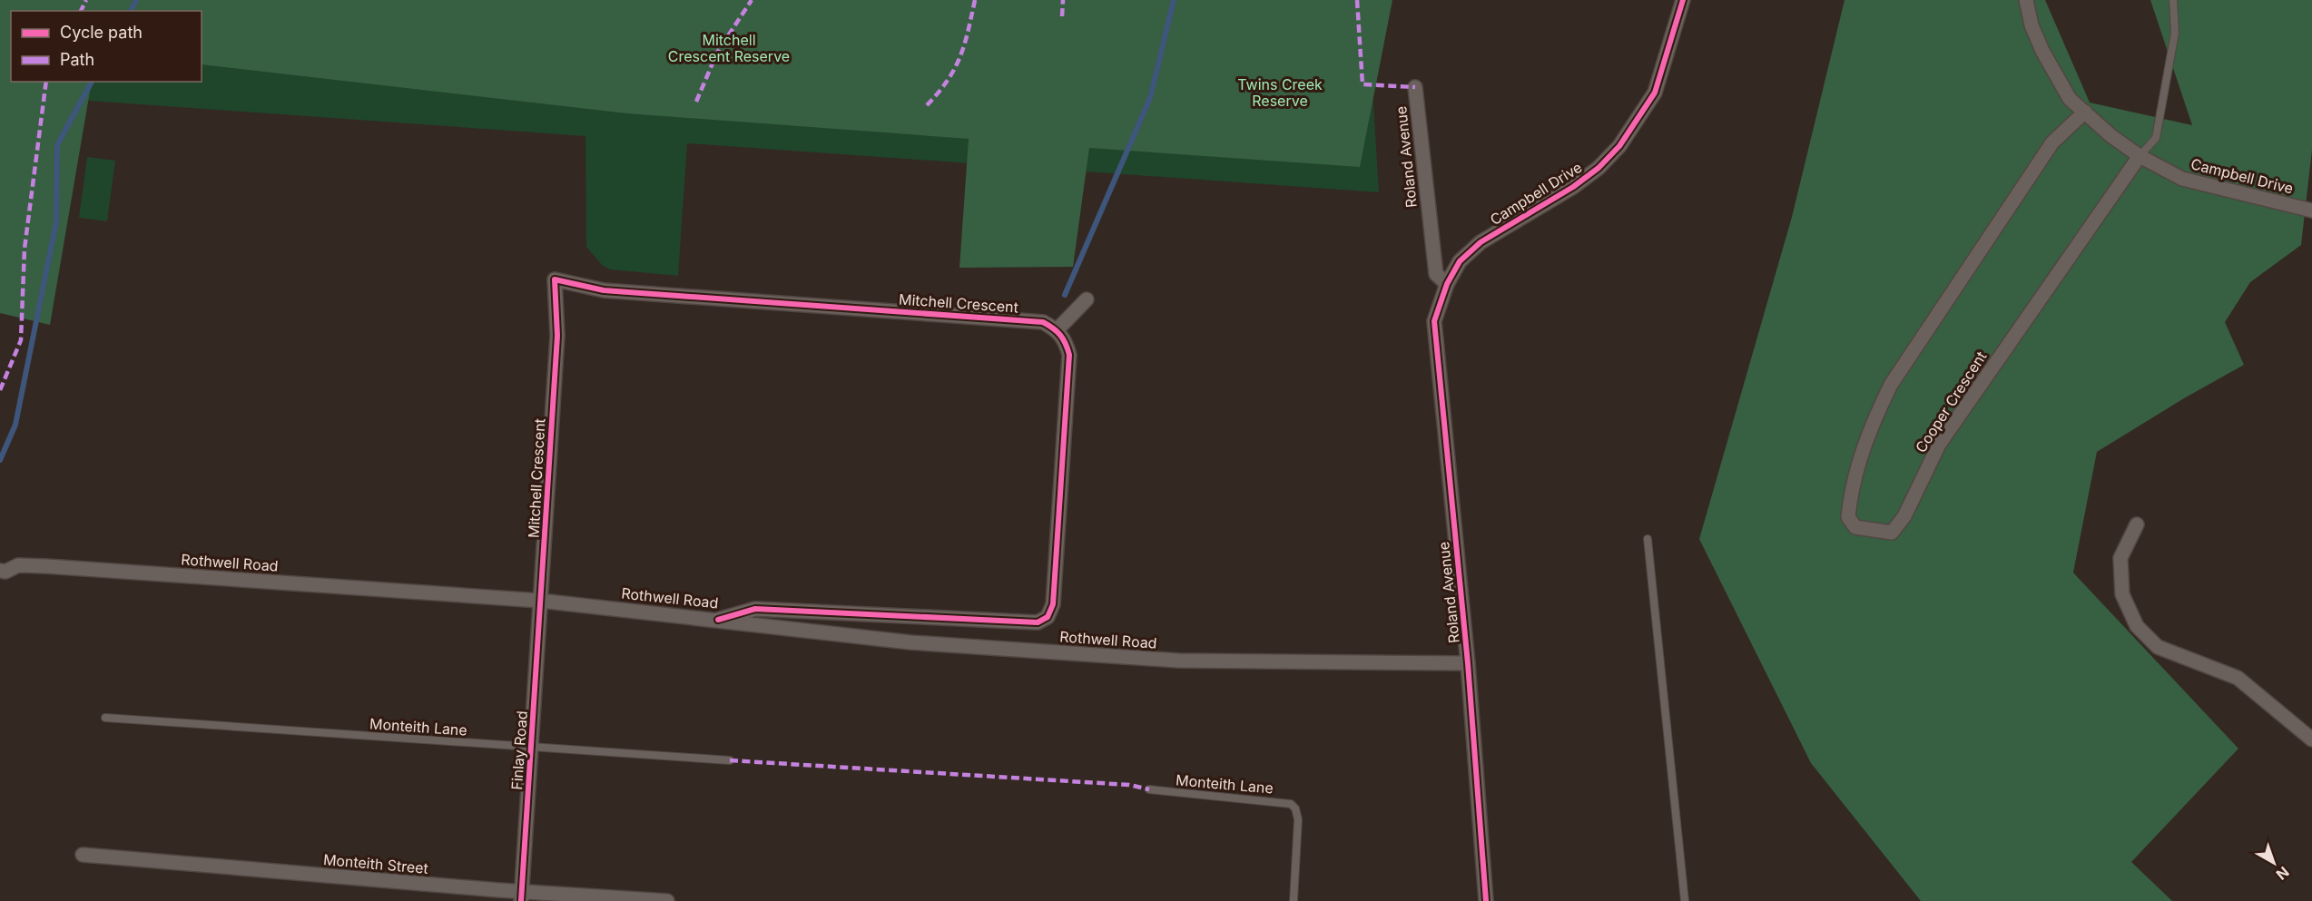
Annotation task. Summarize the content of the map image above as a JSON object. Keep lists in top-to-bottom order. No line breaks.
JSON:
{"streets":{"street":["Roland Avenue","Campbell Drive","Mitchell Crescent","Cooper Crescent","Rothwell Road","Finlay Road","Monteith Street"],"lane":["Monteith Lane"]},"crossings":[["Roland Avenue","Campbell Drive"],["Roland Avenue","Rothwell Road"],["Campbell Drive","Cooper Crescent"],["Mitchell Crescent","Rothwell Road"],["Mitchell Crescent","Finlay Road"],["Rothwell Road","Finlay Road"],["Monteith Lane","Finlay Road"],["Finlay Road","Monteith Street"]],"parks":["Mitchell Crescent Reserve","Twins Creek Reserve"],"legend":["Cycle path","Path"],"north":"bottom right"}
